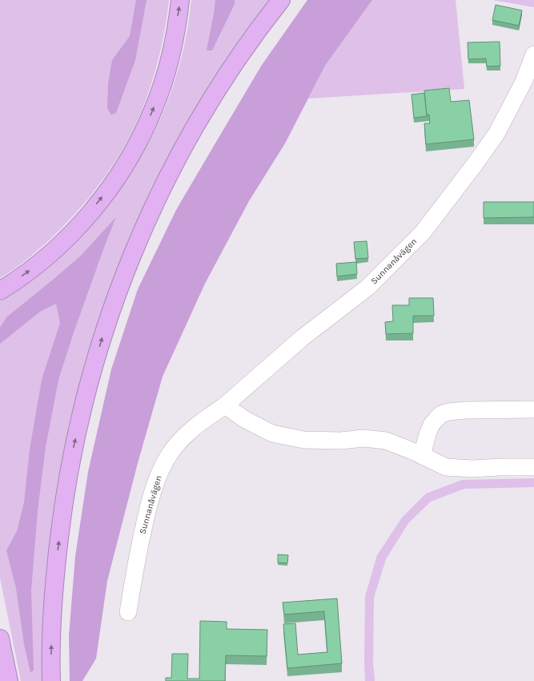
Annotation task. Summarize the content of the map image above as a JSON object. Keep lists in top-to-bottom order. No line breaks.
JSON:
{"streets":{"street":["Sunnanåvägen"]}}
